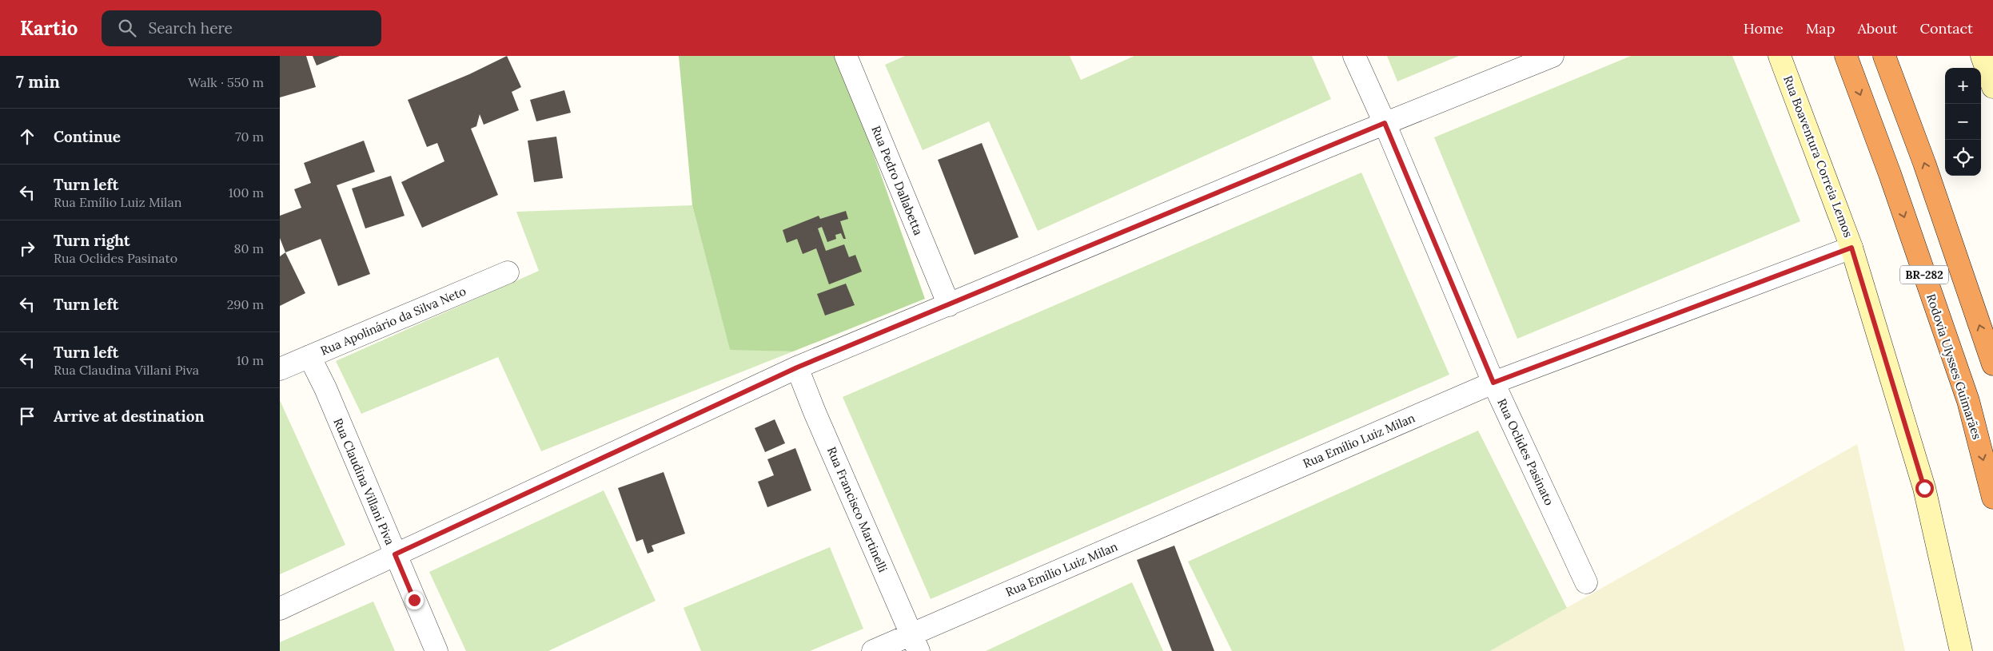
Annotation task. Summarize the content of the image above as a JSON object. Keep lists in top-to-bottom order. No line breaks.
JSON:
{"streets":{"highway":["BR-282","Rodovia Ulysses Guimarães"],"street":["Rua Boaventura Correia Lemos","Rua Pedro Dallabetta","Rua Apolinário da Silva Neto","Rua Emílio Luiz Milan","Rua Oclides Pasinato","Rua Claudina Villani Piva","Rua Francisco Martinelli"]},"crossings":[["Rua Boaventura Correia Lemos","Rua Emílio Luiz Milan"],["Rua Apolinário da Silva Neto","Rua Claudina Villani Piva"],["Rua Emílio Luiz Milan","Rua Oclides Pasinato"],["Rua Emílio Luiz Milan","Rua Francisco Martinelli"]],"page":{"header":"Kartio","search":"Search here","nav":["Home","Map","About","Contact"],"heading":["7 min","Walk · 550 m"],"map_buttons":["+","−"],"list":[["Continue","70 m"],["Turn left","Rua Emílio Luiz Milan","100 m"],["Turn right","Rua Oclides Pasinato","80 m"],["Turn left","290 m"],["Turn left","Rua Claudina Villani Piva","10 m"],"Arrive at destination"]}}
